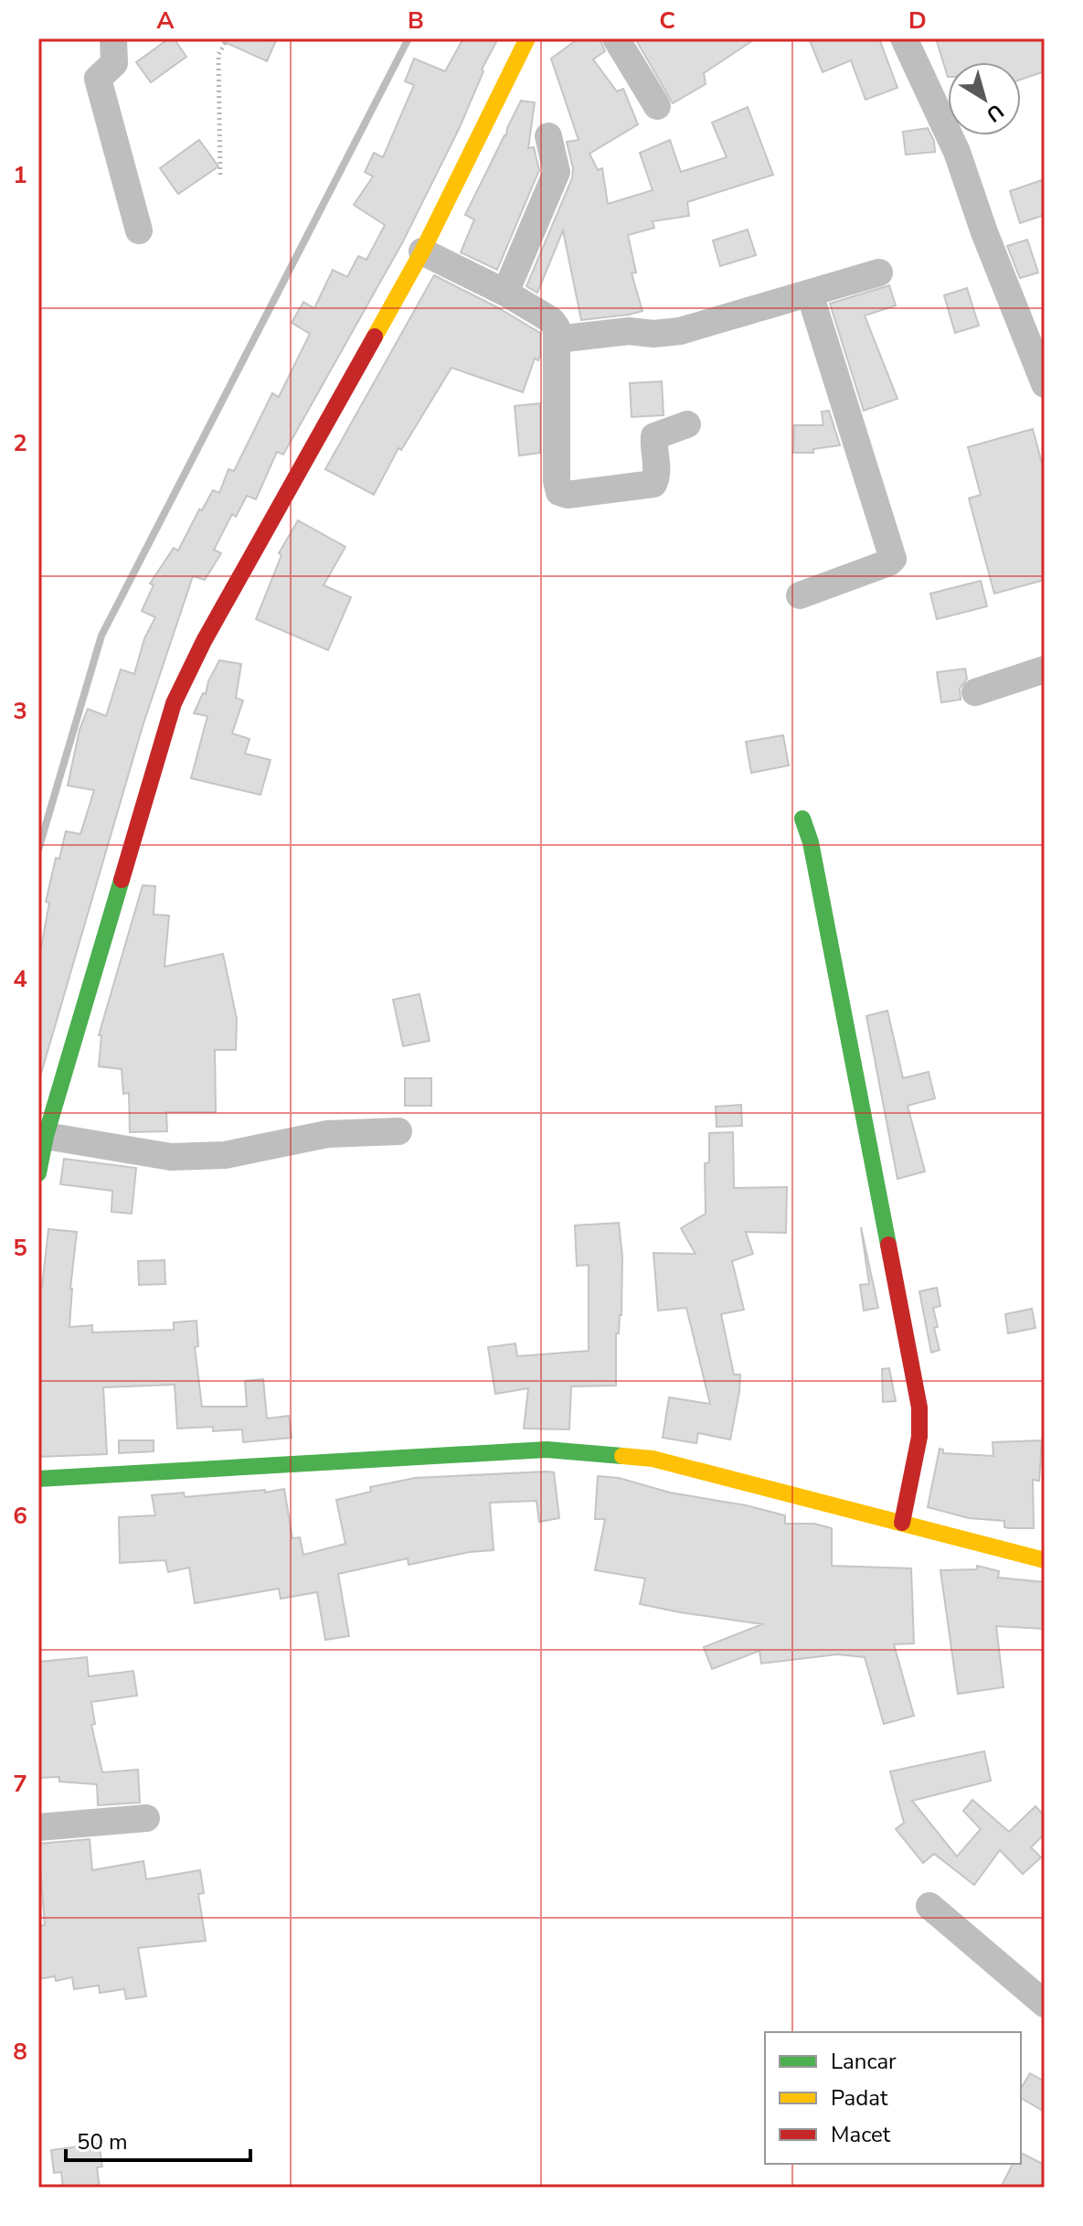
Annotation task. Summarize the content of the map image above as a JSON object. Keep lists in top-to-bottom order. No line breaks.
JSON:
{"legend":["Lancar","Padat","Macet"],"scale_bar":"50 m","north":"bottom right","grid":{"columns":["A","B","C","D"],"rows":["1","2","3","4","5","6","7","8"]}}
